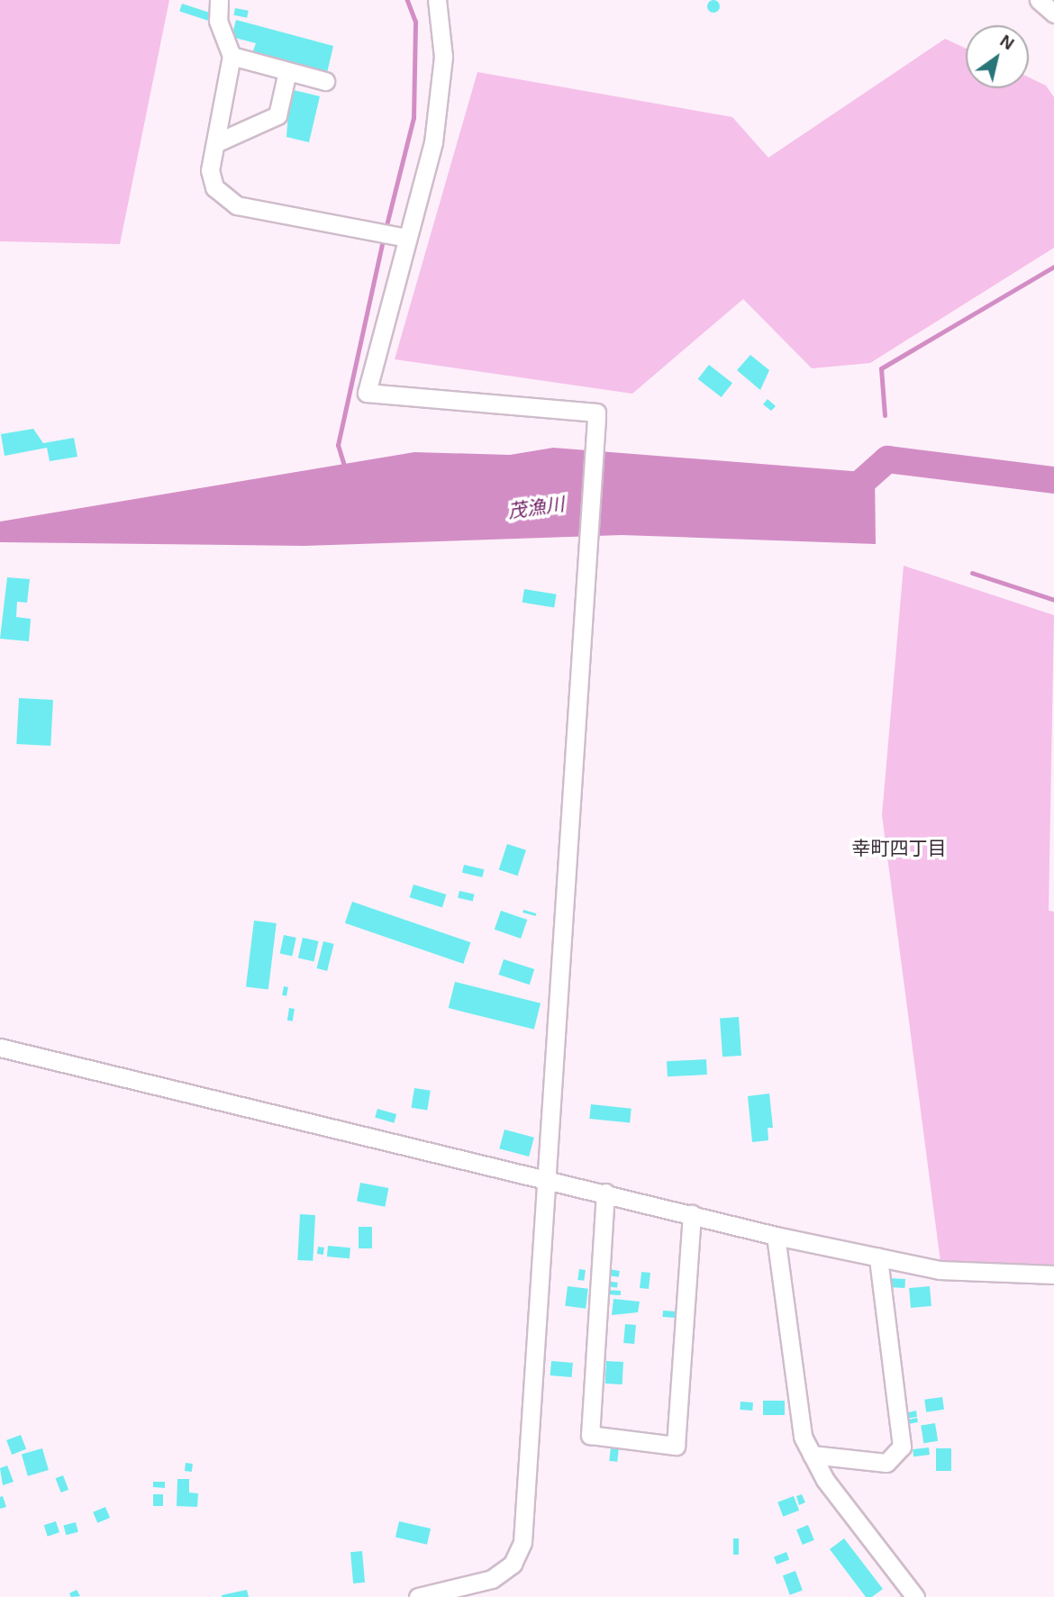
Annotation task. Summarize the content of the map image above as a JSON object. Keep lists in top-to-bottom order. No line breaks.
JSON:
{"districts":["幸町四丁目"],"water":["茂漁川"],"north":"top right"}
